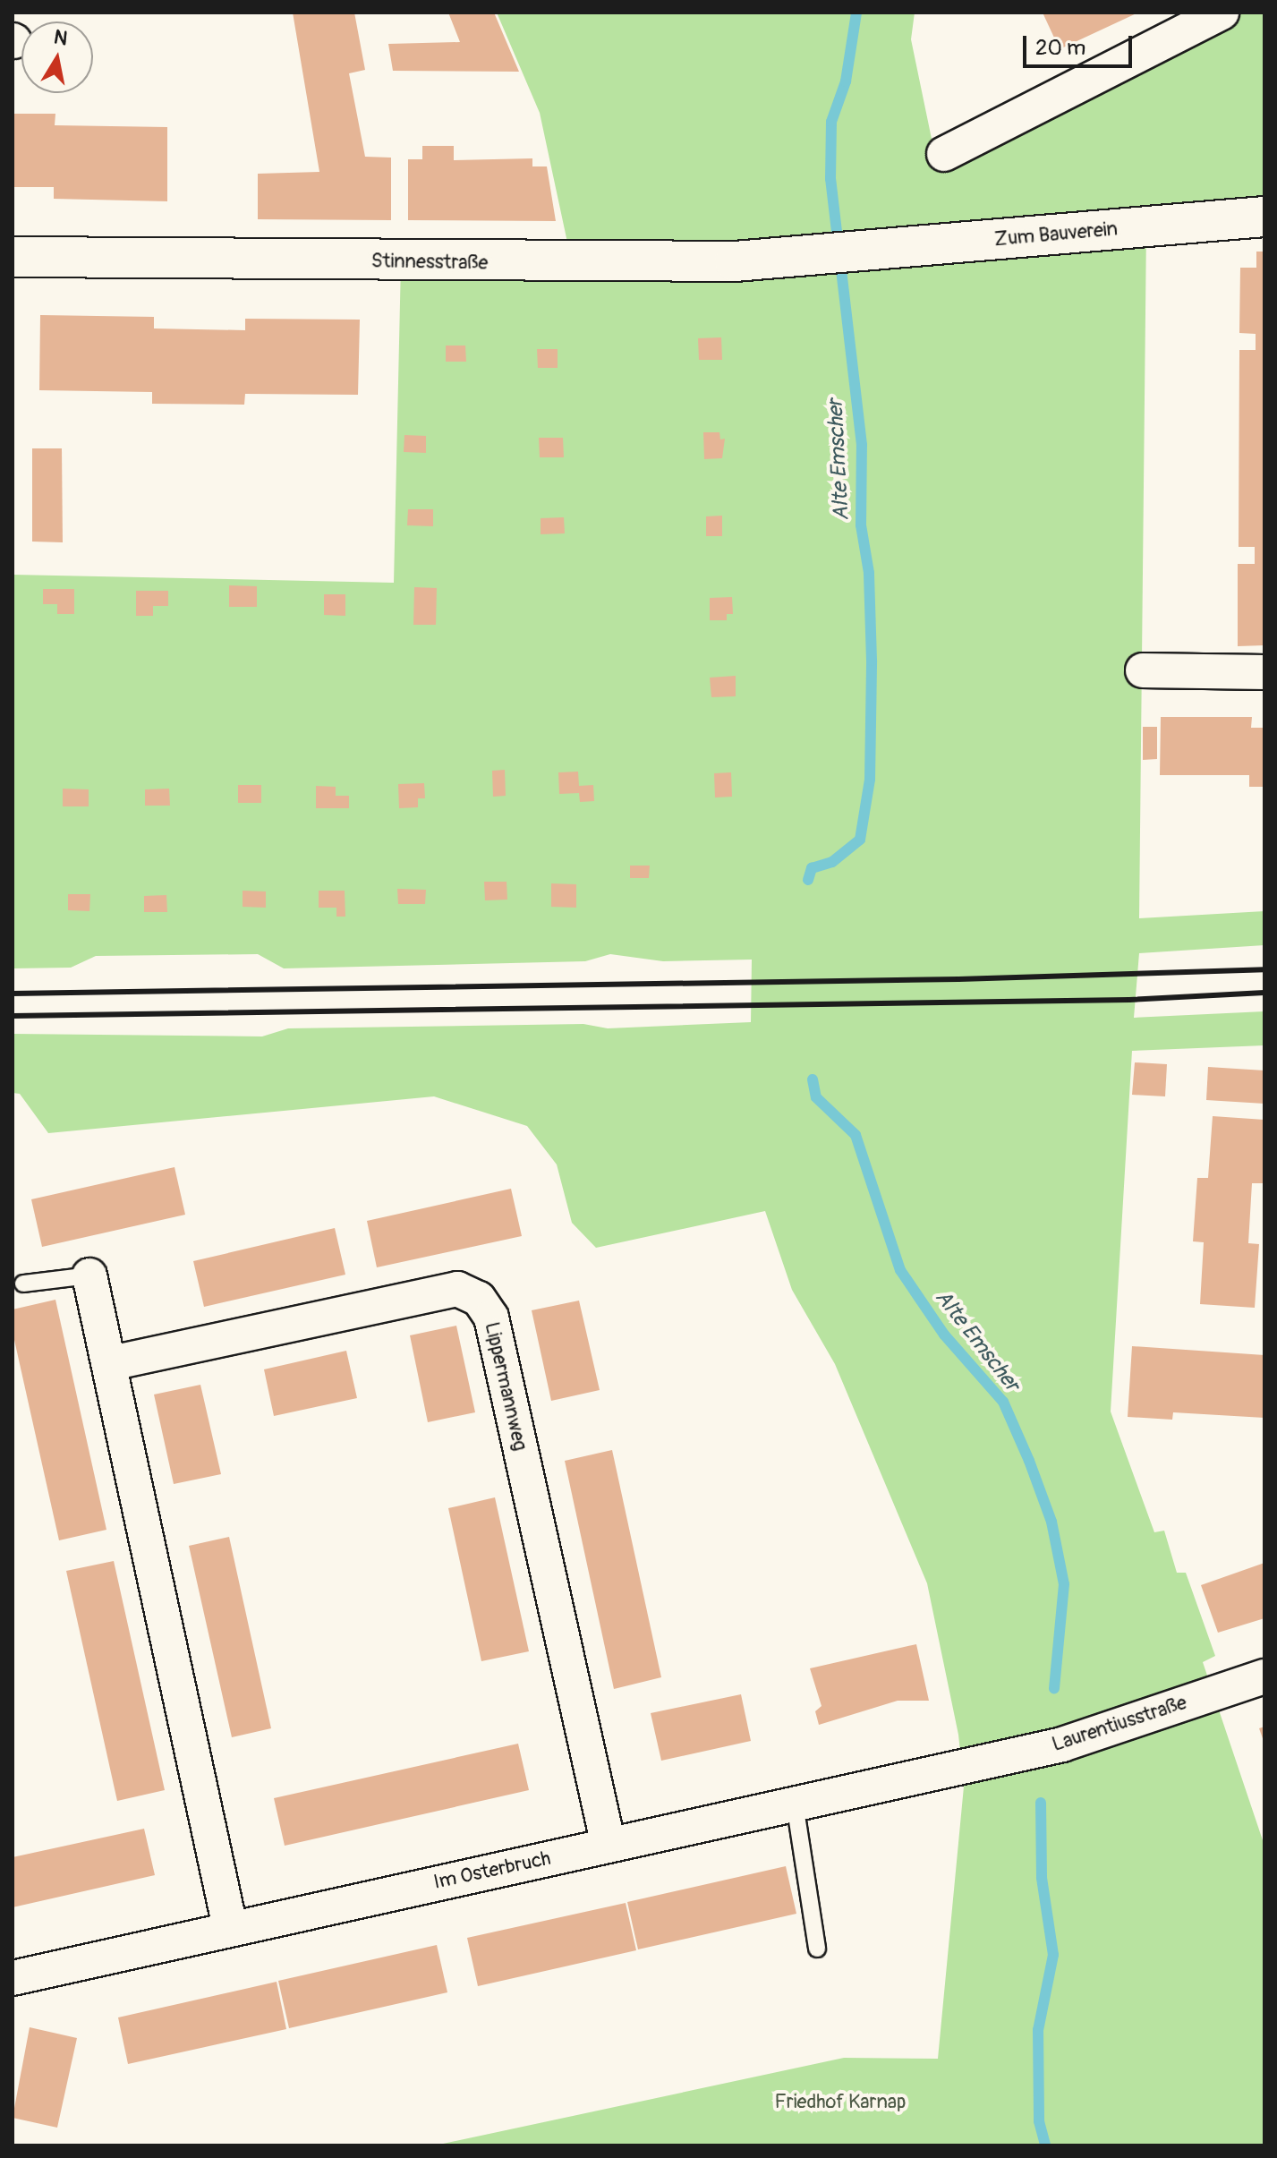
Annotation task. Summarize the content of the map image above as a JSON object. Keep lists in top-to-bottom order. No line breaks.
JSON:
{"streets":{"street":["Zum Bauverein","Stinnesstraße","Lippermannweg","Laurentiusstraße","Im Osterbruch"]},"crossings":[["Zum Bauverein","Stinnesstraße"],["Lippermannweg","Im Osterbruch"],["Laurentiusstraße","Im Osterbruch"]],"water":["Alte Emscher"],"parks":["Friedhof Karnap"],"scale_bar":"20 m","north":"top"}
